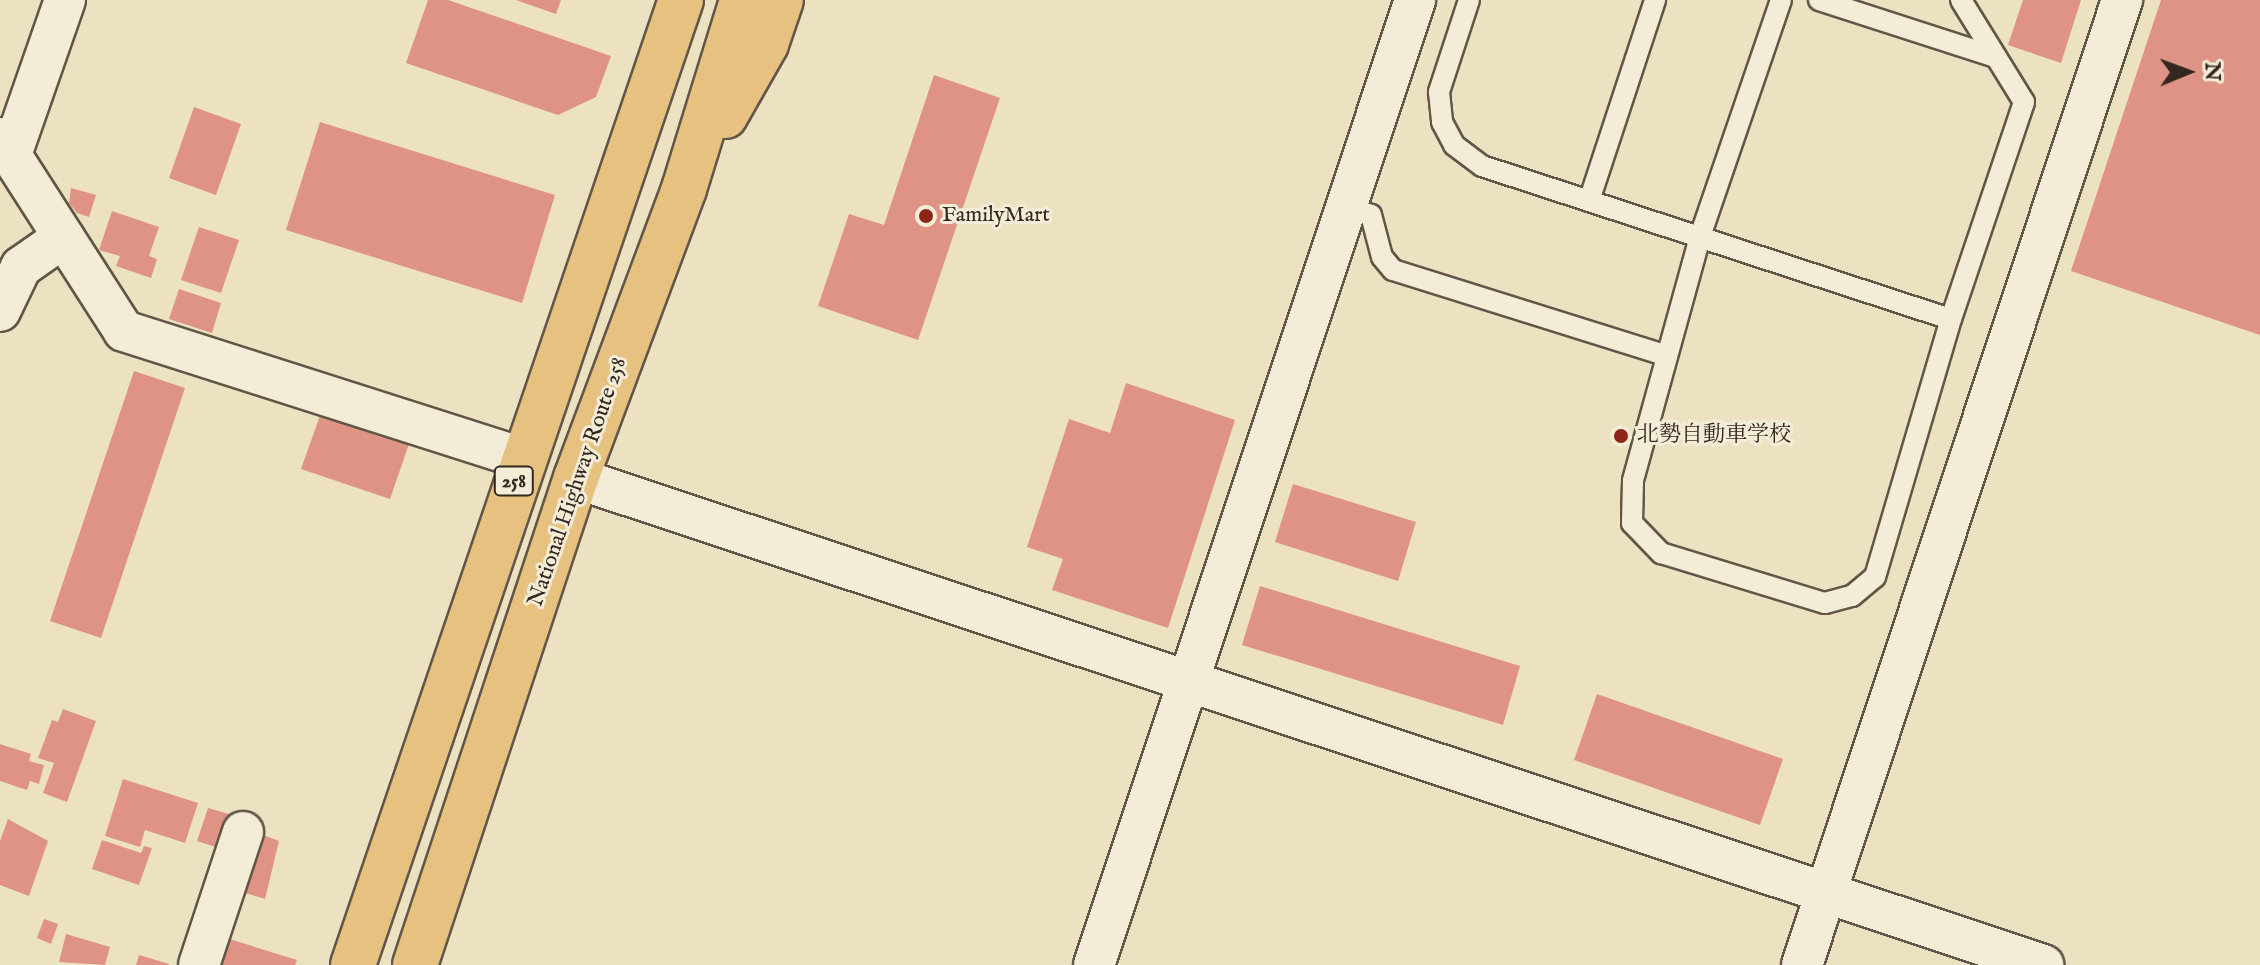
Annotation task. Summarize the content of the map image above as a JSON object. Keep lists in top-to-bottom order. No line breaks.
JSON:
{"streets":{"highway":["258","National Highway Route 258"]},"places":["FamilyMart","北勢自動車学校"],"north":"right"}
